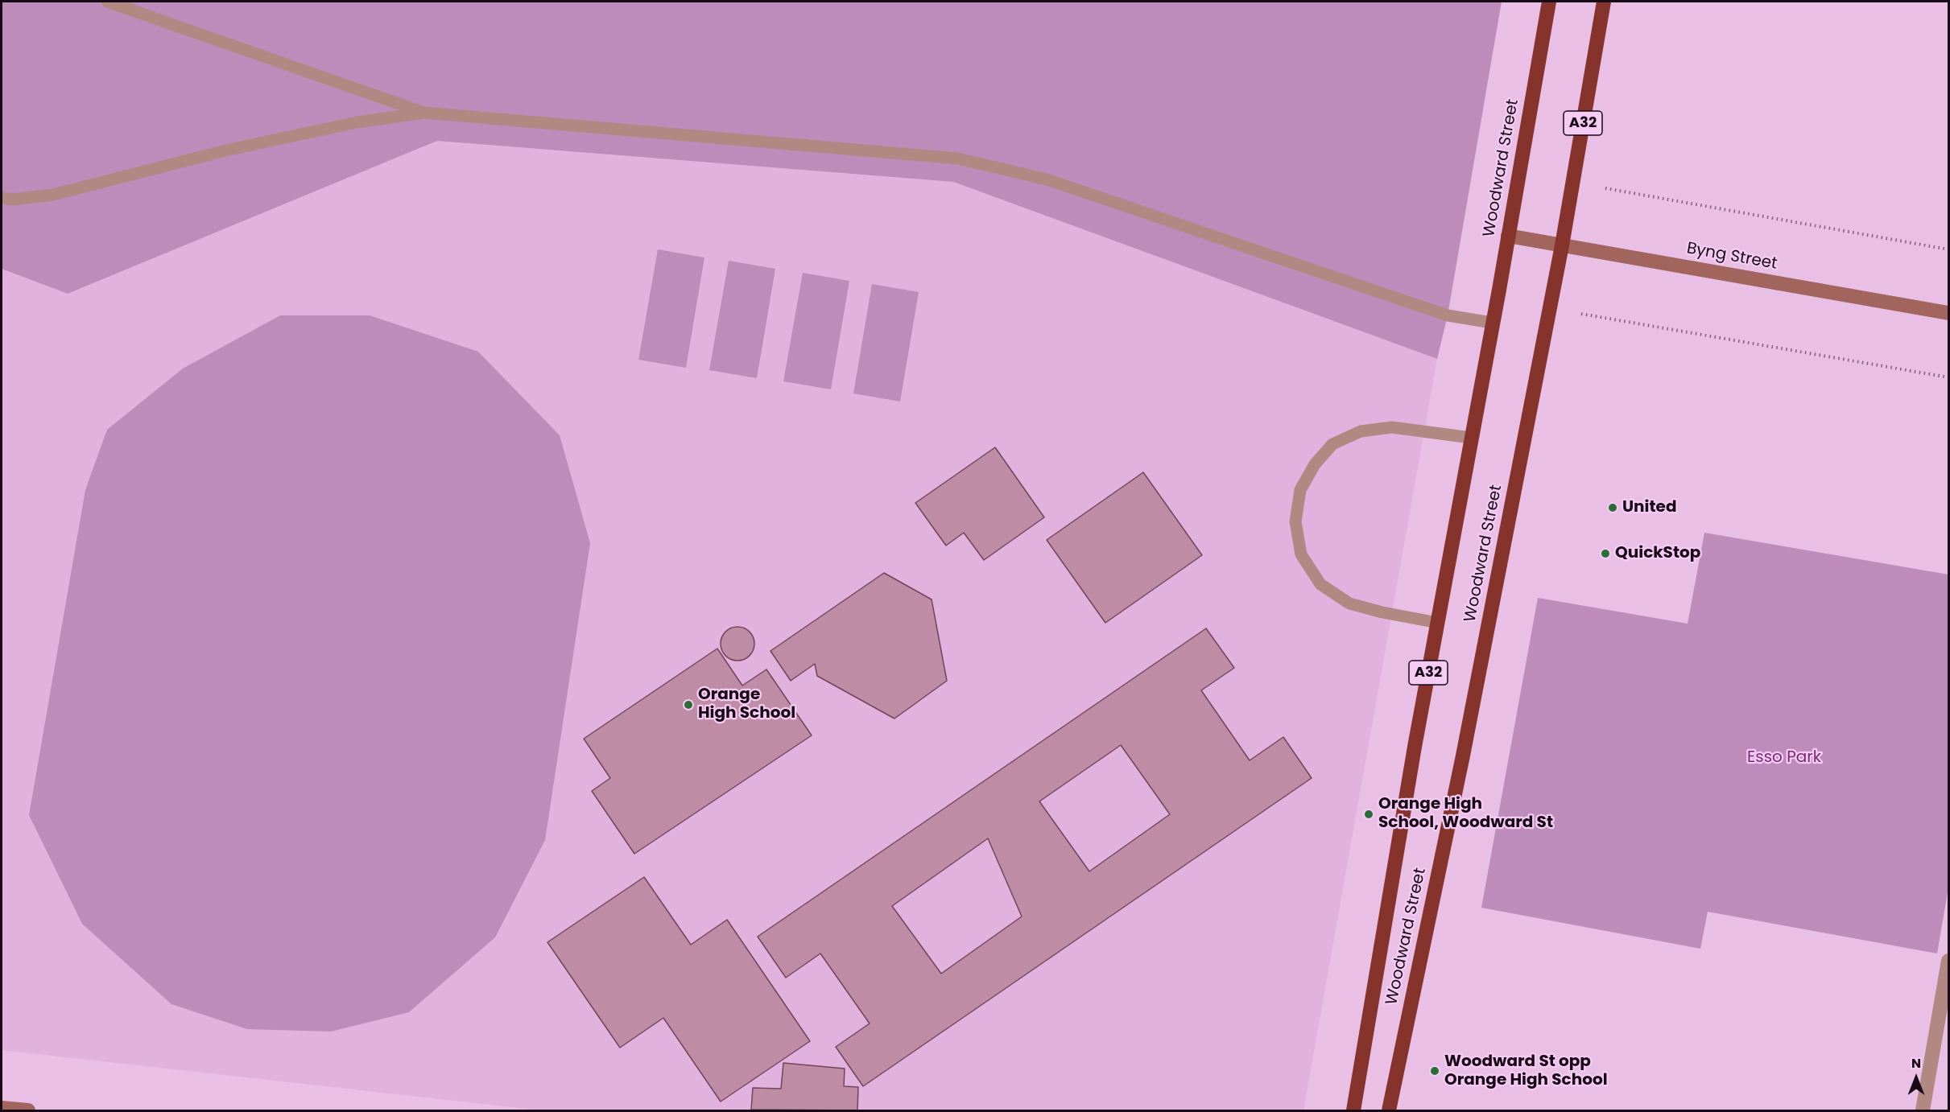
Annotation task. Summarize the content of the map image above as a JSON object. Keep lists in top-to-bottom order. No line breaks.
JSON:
{"streets":{"highway":["A32","Woodward Street"],"street":["Byng Street"]},"crossings":[["Woodward Street","Byng Street"]],"parks":["Esso Park"],"places":["United","QuickStop","Orange High School","Orange High School, Woodward St","Woodward St opp Orange High School"],"north":"top"}
